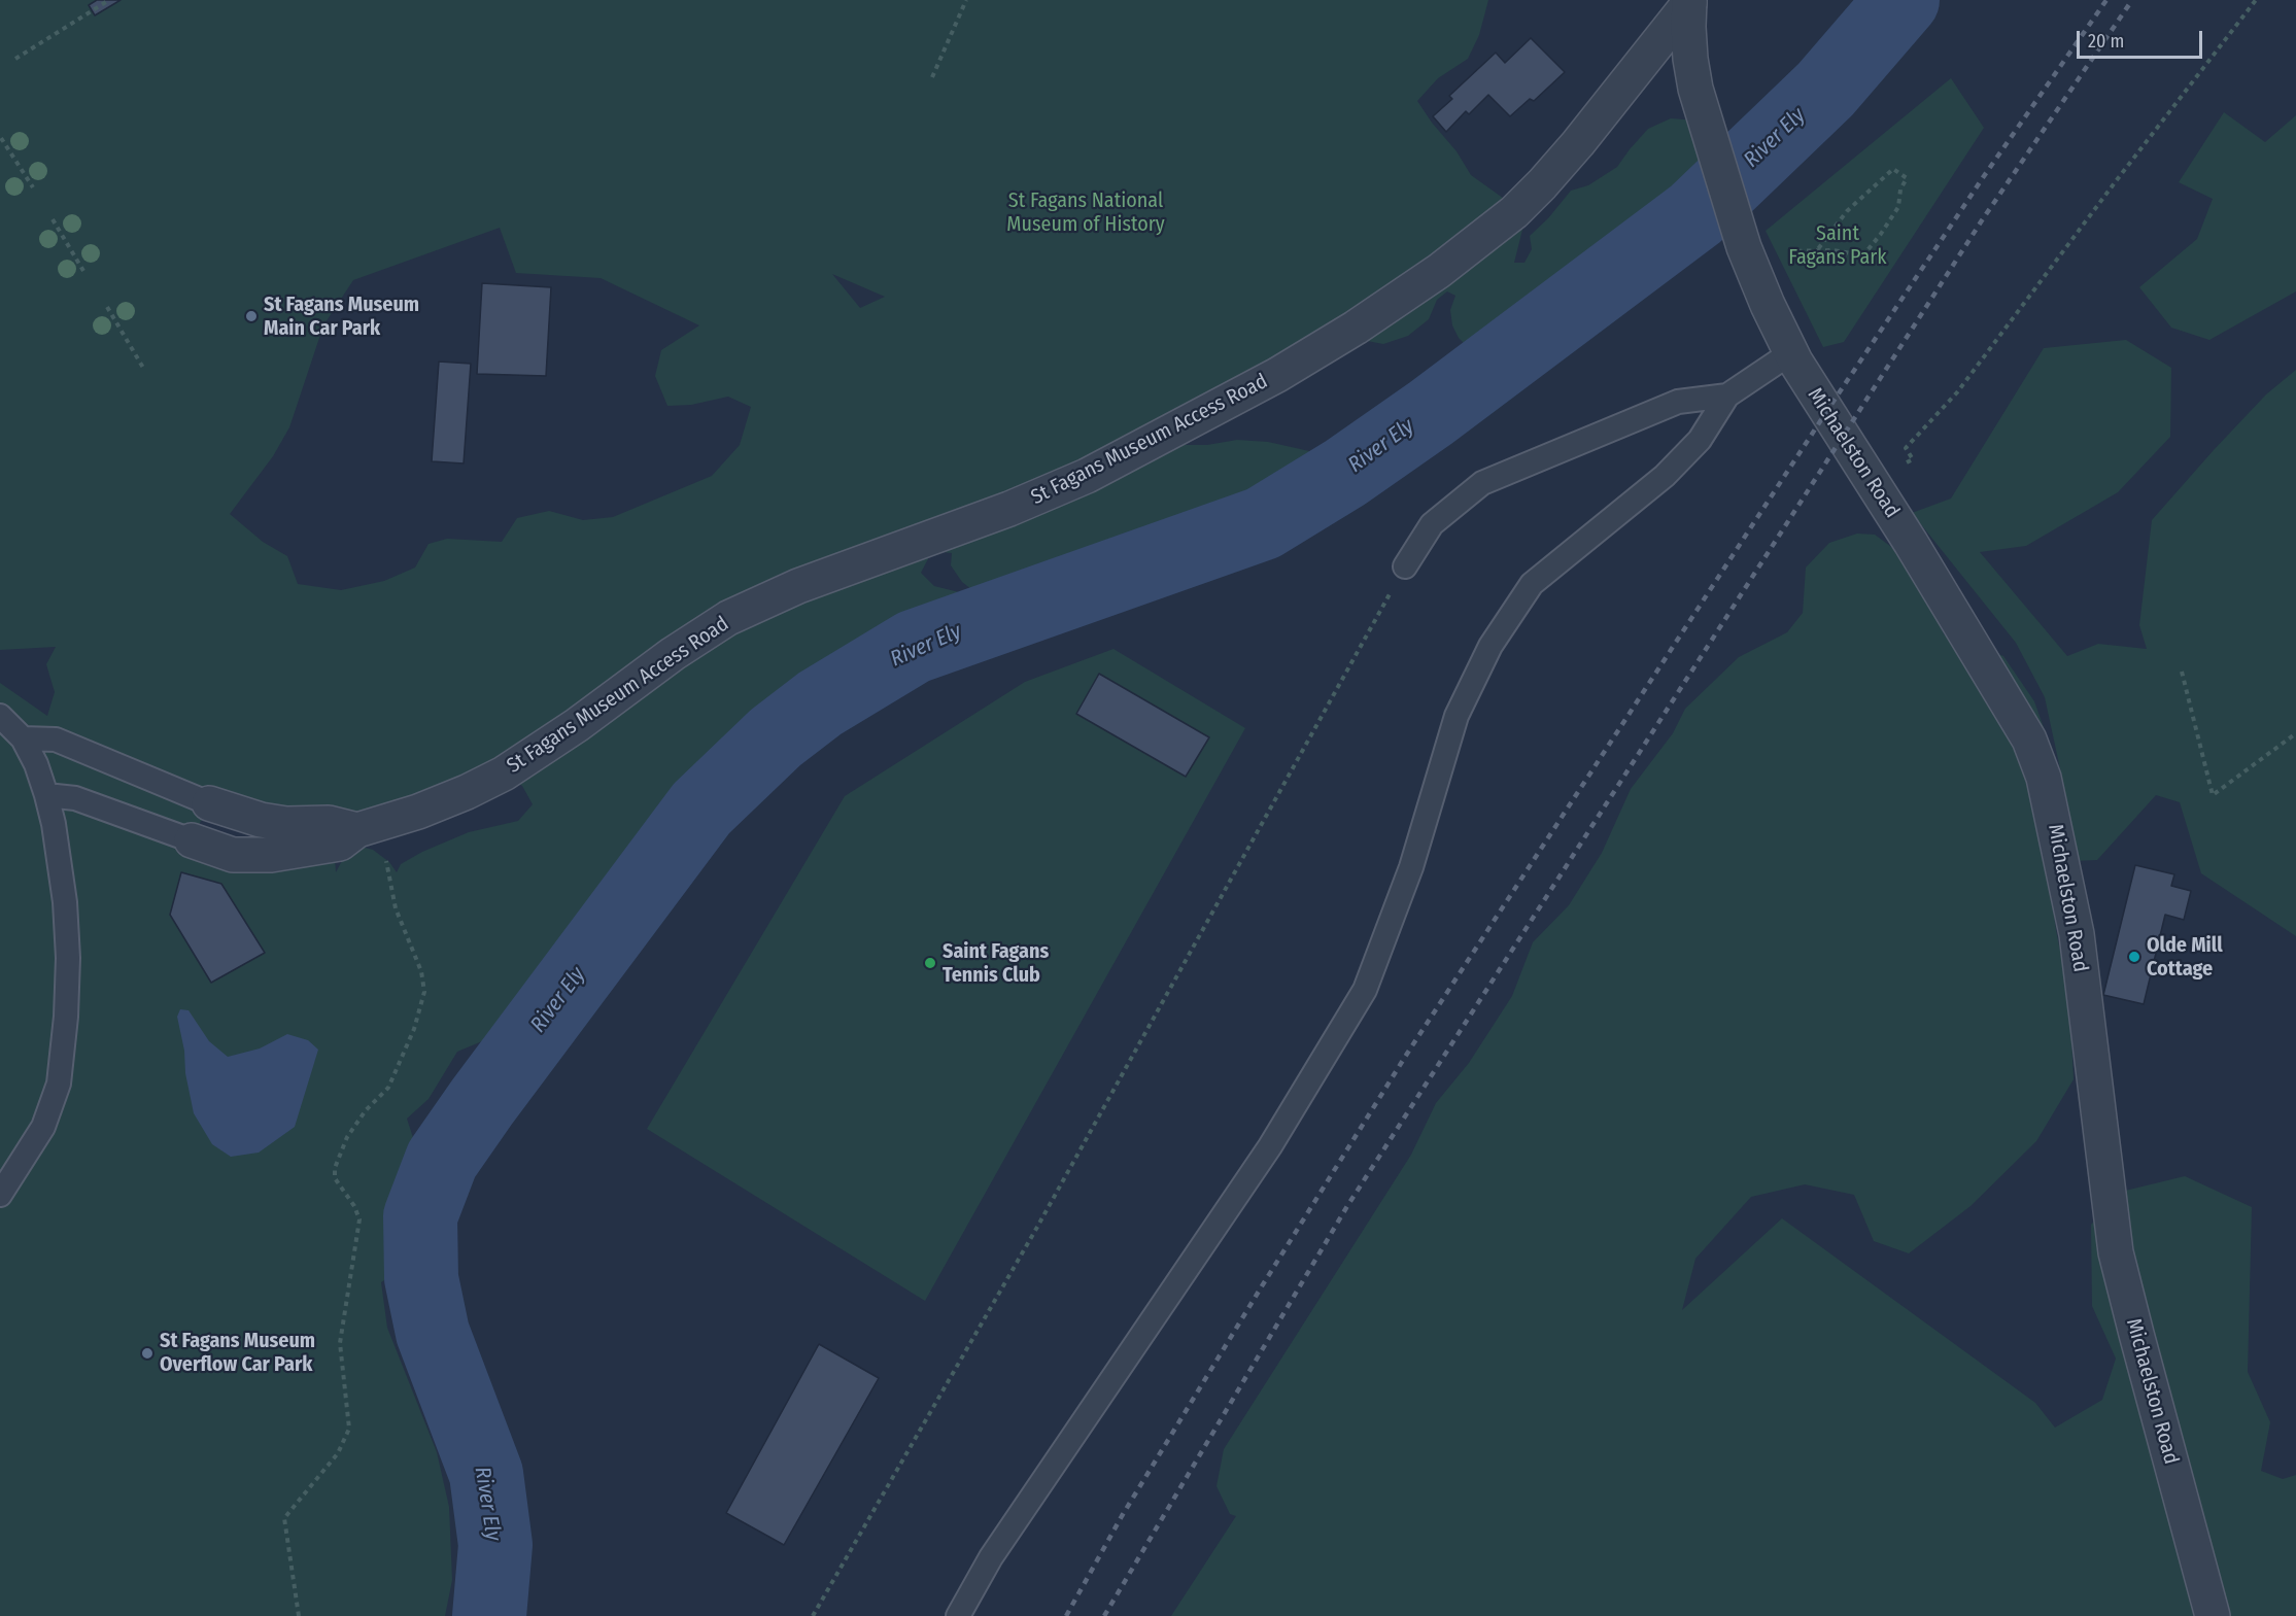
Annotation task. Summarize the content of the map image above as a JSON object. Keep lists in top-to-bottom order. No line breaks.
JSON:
{"streets":{"street":["St Fagans Museum Access Road","Michaelston Road"]},"crossings":[["St Fagans Museum Access Road","Michaelston Road"]],"water":["River Ely"],"parks":["St Fagans National Museum of History","Saint Fagans Park"],"places":["St Fagans Museum Main Car Park","Olde Mill Cottage","Saint Fagans Tennis Club","St Fagans Museum Overflow Car Park"],"scale_bar":"20 m"}
